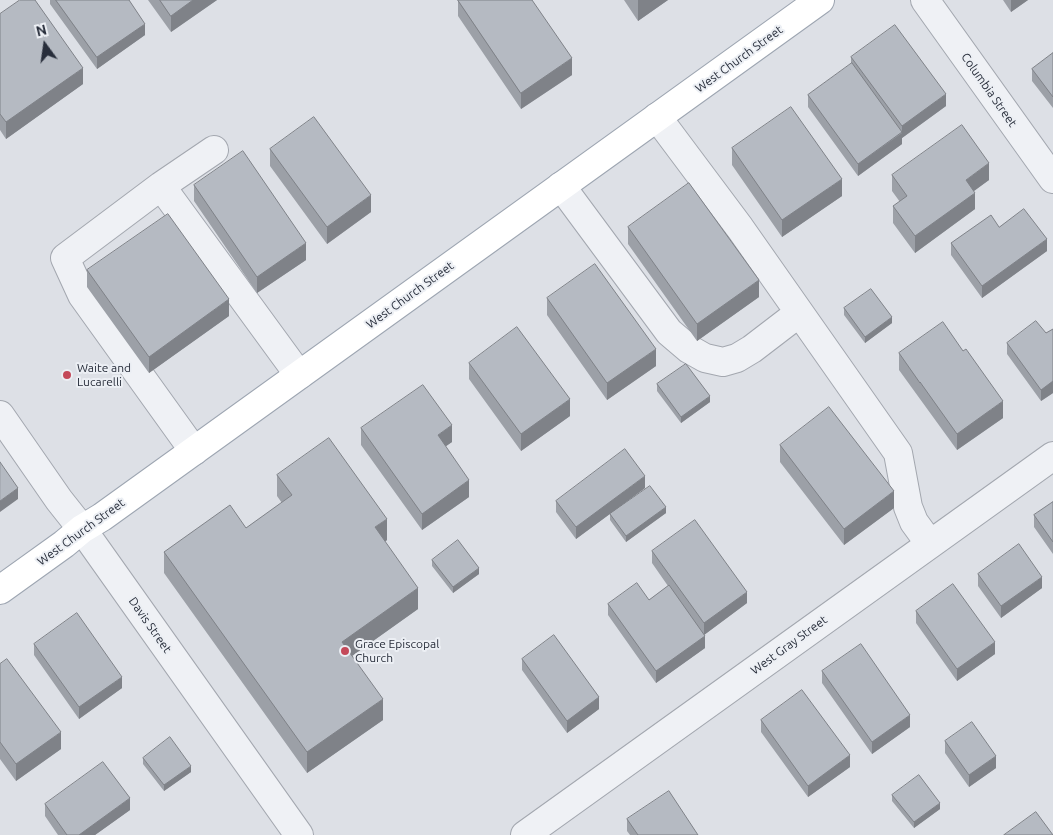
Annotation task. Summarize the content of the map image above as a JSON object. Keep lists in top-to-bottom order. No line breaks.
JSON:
{"streets":{"main road":["West Church Street"],"street":["Columbia Street","Davis Street","West Gray Street"]},"crossings":[["West Church Street","Davis Street"]],"places":["Waite and Lucarelli","Grace Episcopal Church"],"north":"top"}
